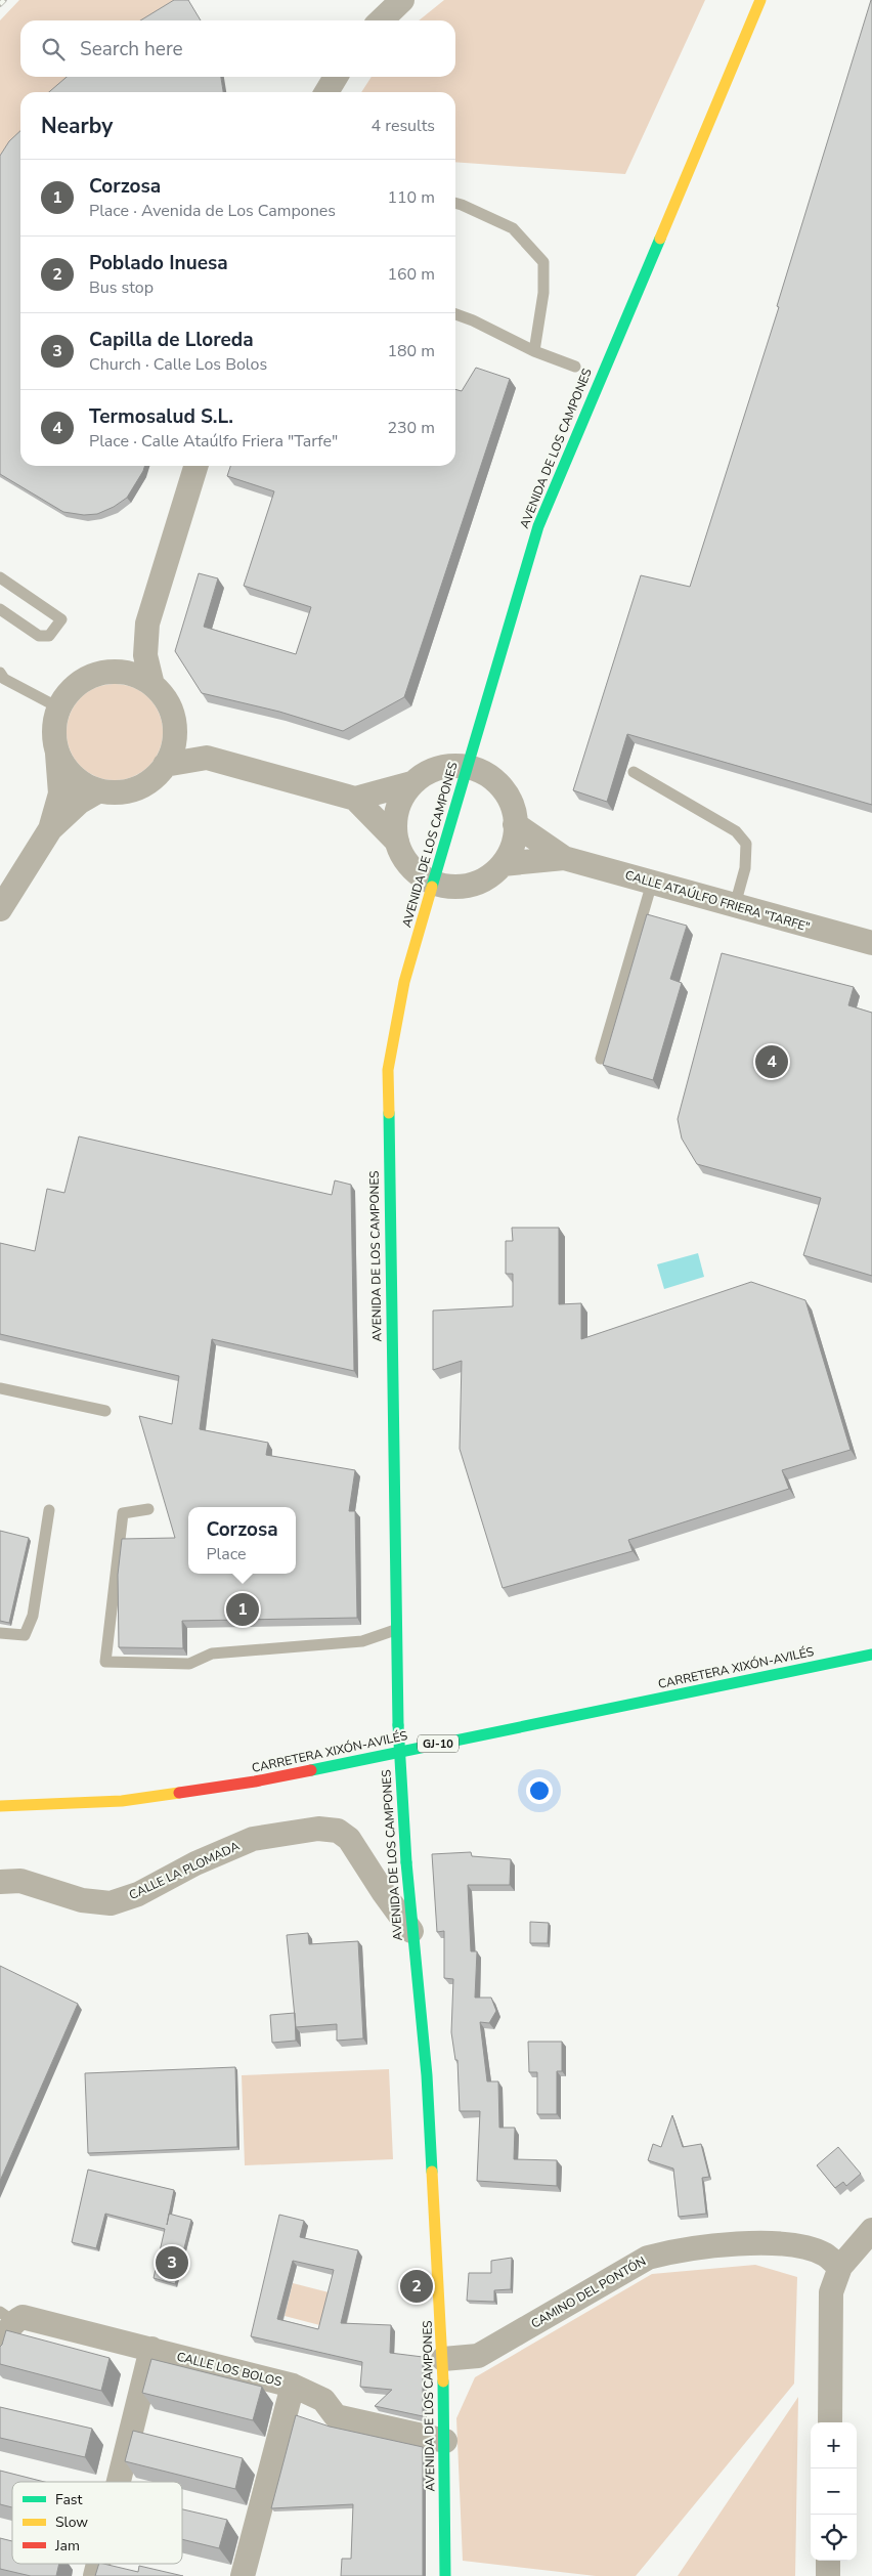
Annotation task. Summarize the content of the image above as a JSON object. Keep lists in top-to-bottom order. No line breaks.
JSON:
{"streets":{"main road":["AVENIDA DE LOS CAMPONES","CARRETERA XIXÓN-AVILÉS","GJ-10"],"street":["CALLE ATAÚLFO FRIERA \"TARFE\"","CALLE LA PLOMADA","CAMINO DEL PONTÓN","CALLE LOS BOLOS"]},"crossings":[["AVENIDA DE LOS CAMPONES","CALLE LA PLOMADA"],["AVENIDA DE LOS CAMPONES","CAMINO DEL PONTÓN"],["AVENIDA DE LOS CAMPONES","CALLE LOS BOLOS"]],"legend":["Fast","Slow","Jam"],"page":{"search":"Search here","heading":["Nearby","4 results"],"list":[{"mark":"1","name":"Corzosa","note":"Place · Avenida de Los Campones","value":"110 m"},{"mark":"2","name":"Poblado Inuesa","note":"Bus stop","value":"160 m"},{"mark":"3","name":"Capilla de Lloreda","note":"Church · Calle Los Bolos","value":"180 m"},{"mark":"4","name":"Termosalud S.L.","note":"Place · Calle Ataúlfo Friera \"Tarfe\"","value":"230 m"}],"pins":["4","1","3","2"],"popup":["Corzosa","Place"],"map_buttons":["+","−"]}}
